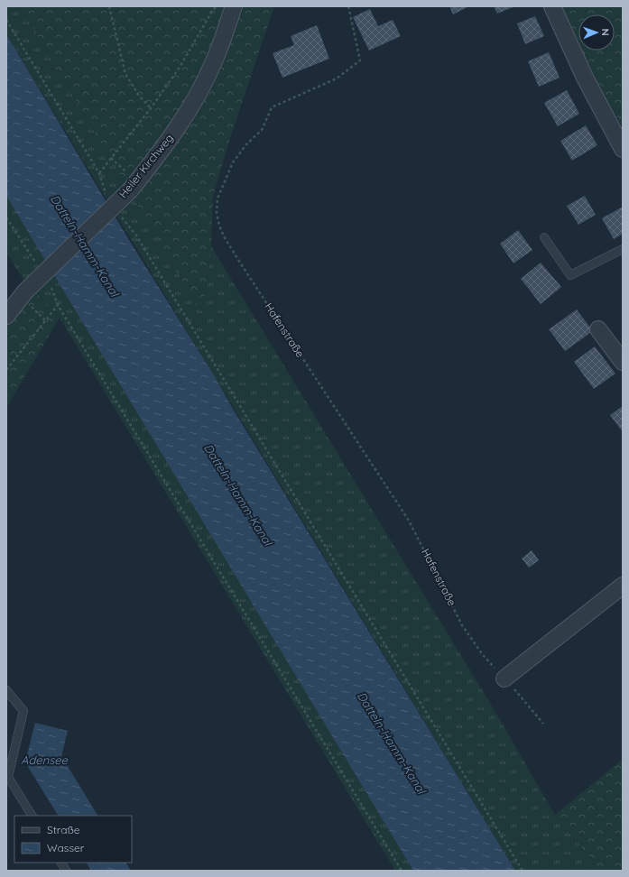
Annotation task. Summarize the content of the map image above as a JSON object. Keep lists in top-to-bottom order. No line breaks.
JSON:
{"streets":{"street":["Heiler Kirchweg"],"path":["Hafenstraße"]},"water":["Datteln-Hamm-Kanal","Adensee"],"legend":["Straße","Wasser"],"north":"right"}
